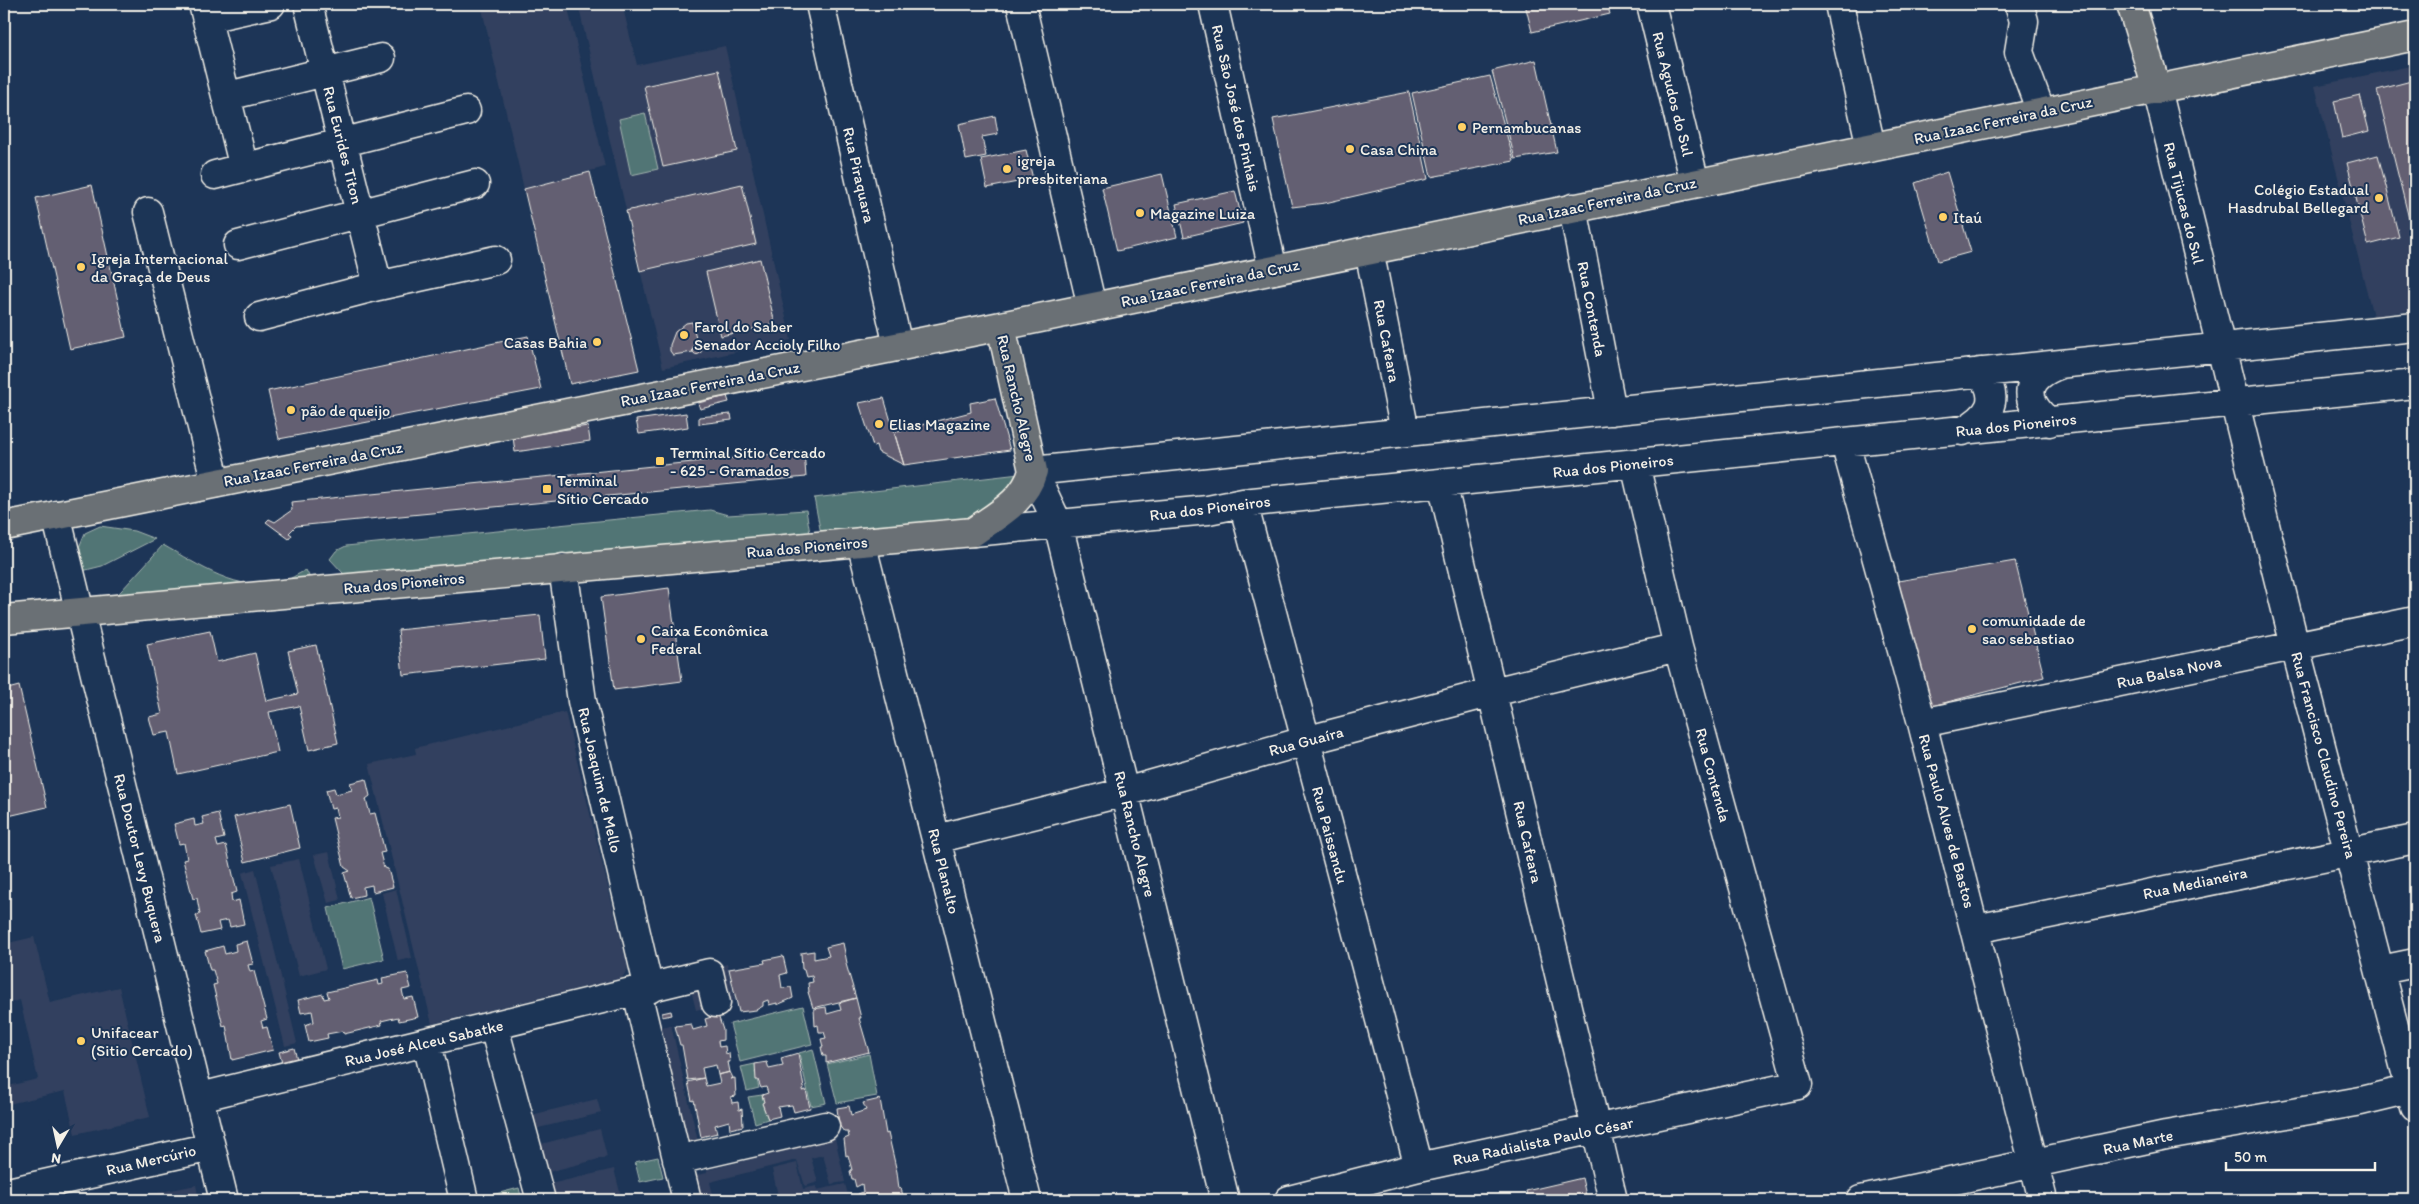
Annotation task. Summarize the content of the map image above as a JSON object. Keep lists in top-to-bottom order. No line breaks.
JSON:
{"streets":{"main road":["Rua Izaac Ferreira da Cruz","Rua Tijucas do Sul","Rua Rancho Alegre","Rua dos Pioneiros"],"street":["Rua Agudos do Sul","Rua São José dos Pinhais","Rua Eurides Titon","Rua Piraquara","Rua Contenda","Rua Cafeara","Rua Balsa Nova","Rua Guaíra","Rua Francisco Claudino Pereira","Rua Joaquim de Mello","Rua Paulo Alves de Bastos","Rua Paissandu","Rua Doutor Levy Buquera","Rua Planalto","Rua Medianeira","Rua José Alceu Sabatke","Rua Radialista Paulo César","Rua Marte","Rua Mercúrio"]},"crossings":[["Rua Agudos do Sul","Rua Izaac Ferreira da Cruz"],["Rua São José dos Pinhais","Rua Izaac Ferreira da Cruz"],["Rua Izaac Ferreira da Cruz","Rua Piraquara"],["Rua Izaac Ferreira da Cruz","Rua Tijucas do Sul"],["Rua Izaac Ferreira da Cruz","Rua Contenda"],["Rua Izaac Ferreira da Cruz","Rua Cafeara"],["Rua Izaac Ferreira da Cruz","Rua Rancho Alegre"],["Rua Izaac Ferreira da Cruz","Rua Doutor Levy Buquera"],["Rua Tijucas do Sul","Rua dos Pioneiros"],["Rua Tijucas do Sul","Rua Francisco Claudino Pereira"],["Rua Contenda","Rua dos Pioneiros"],["Rua Contenda","Rua Guaíra"],["Rua Contenda","Rua Radialista Paulo César"],["Rua Cafeara","Rua dos Pioneiros"],["Rua Cafeara","Rua Guaíra"],["Rua Cafeara","Rua Radialista Paulo César"],["Rua Rancho Alegre","Rua dos Pioneiros"],["Rua Rancho Alegre","Rua Guaíra"],["Rua dos Pioneiros","Rua Francisco Claudino Pereira"],["Rua dos Pioneiros","Rua Joaquim de Mello"],["Rua dos Pioneiros","Rua Paulo Alves de Bastos"],["Rua dos Pioneiros","Rua Paissandu"],["Rua dos Pioneiros","Rua Doutor Levy Buquera"],["Rua dos Pioneiros","Rua Planalto"],["Rua Balsa Nova","Rua Francisco Claudino Pereira"],["Rua Balsa Nova","Rua Paulo Alves de Bastos"],["Rua Guaíra","Rua Paissandu"],["Rua Guaíra","Rua Planalto"],["Rua Francisco Claudino Pereira","Rua Medianeira"],["Rua Francisco Claudino Pereira","Rua Marte"],["Rua Joaquim de Mello","Rua José Alceu Sabatke"],["Rua Paulo Alves de Bastos","Rua Medianeira"],["Rua Paulo Alves de Bastos","Rua Marte"],["Rua Paissandu","Rua Radialista Paulo César"],["Rua Doutor Levy Buquera","Rua José Alceu Sabatke"],["Rua Doutor Levy Buquera","Rua Mercúrio"]],"places":{"other":["Pernambucanas","Casa China","igreja presbiteriana","Colégio Estadual Hasdrubal Bellegard","Magazine Luiza","Itaú","Igreja Internacional da Graça de Deus","Farol do Saber Senador Accioly Filho","Casas Bahia","pão de queijo","Elias Magazine","comunidade de sao sebastiao","Caixa Econômica Federal","Unifacear (Sitio Cercado)"],"transit":["Terminal Sítio Cercado - 625 - Gramados","Terminal Sítio Cercado"]},"scale_bar":"50 m","north":"bottom"}
